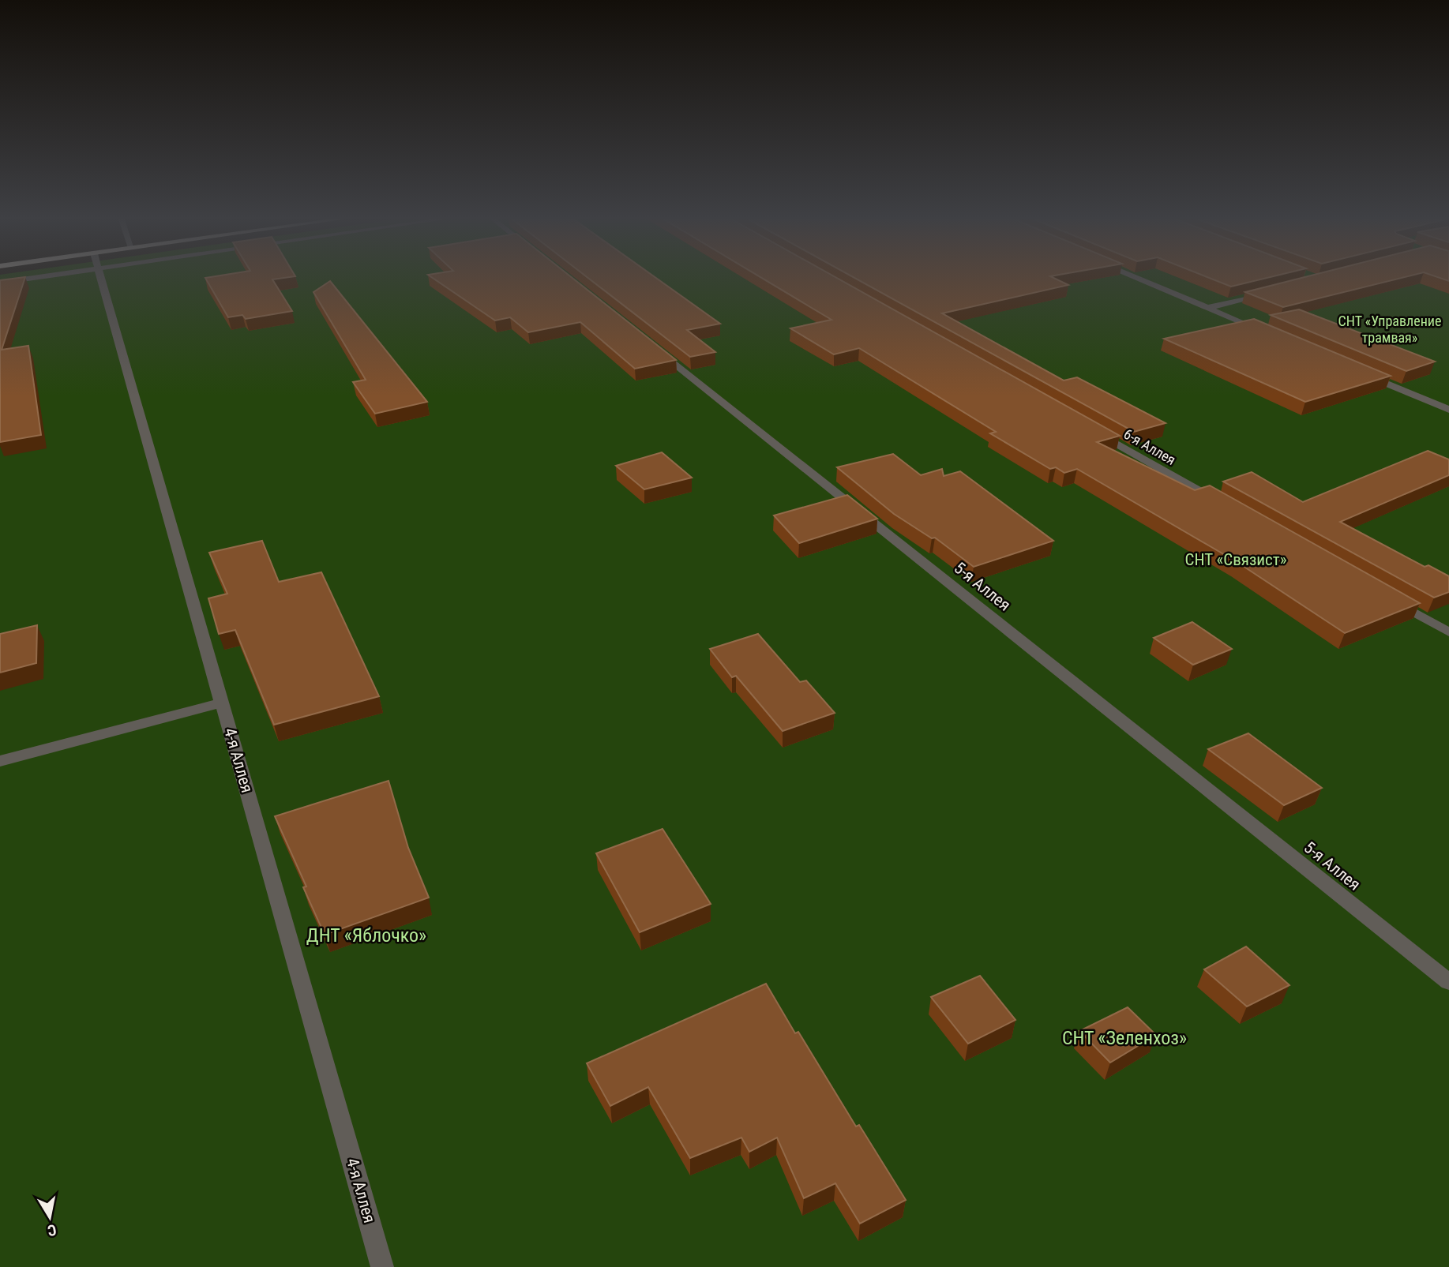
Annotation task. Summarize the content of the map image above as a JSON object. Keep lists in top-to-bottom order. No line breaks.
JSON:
{"streets":{"lane":["6-я Аллея","5-я Аллея","4-я Аллея"]},"parks":["СНТ «Управление трамвая»","СНТ «Связист»","ДНТ «Яблочко»","СНТ «Зеленхоз»"],"north":"bottom"}
